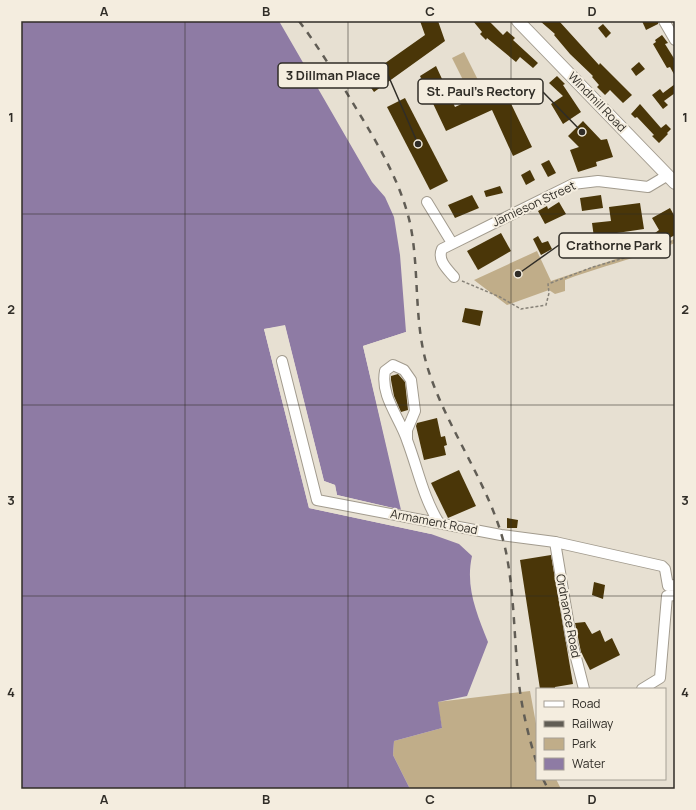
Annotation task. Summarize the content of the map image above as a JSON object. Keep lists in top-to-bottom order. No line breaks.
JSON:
{"streets":{"main road":["Windmill Road"],"street":["Jamieson Street","Armament Road","Ordnance Road"]},"crossings":[["Windmill Road","Jamieson Street"],["Armament Road","Ordnance Road"]],"places":["St. Paul’s Rectory","3 Dillman Place","Crathorne Park"],"legend":["Road","Railway","Park","Water"],"grid":{"columns":["A","B","C","D"],"rows":["1","2","3","4"]}}
